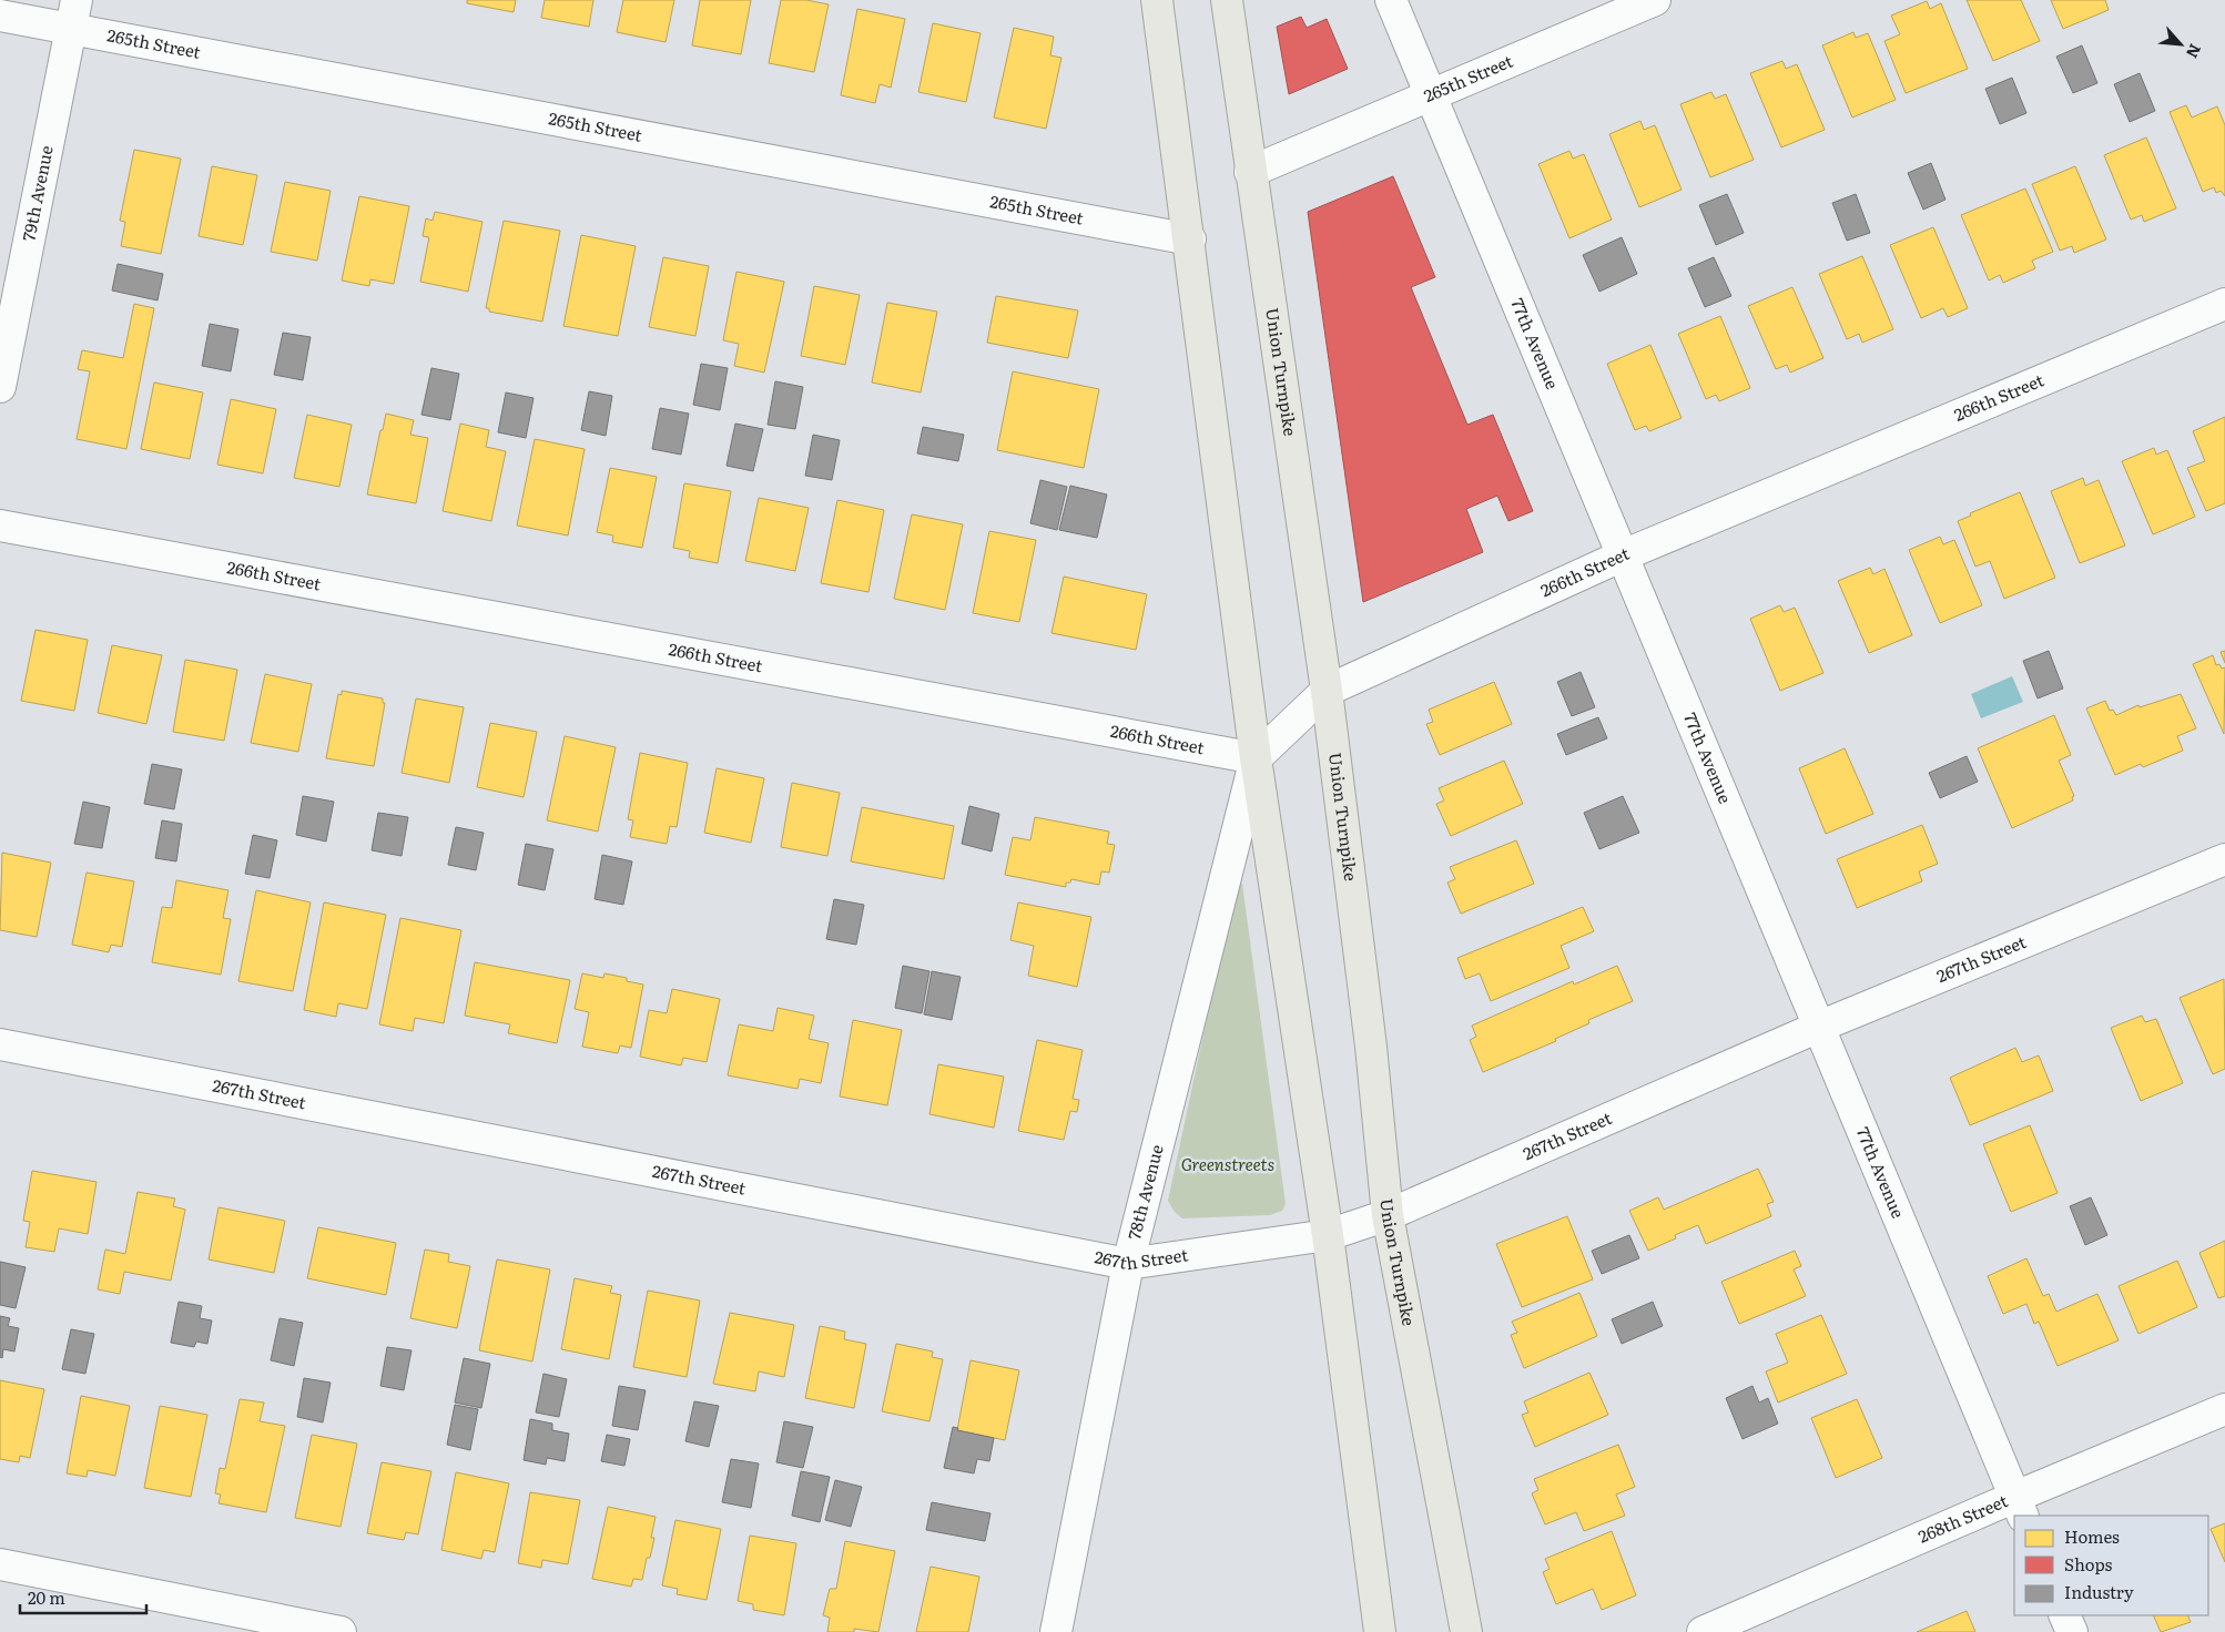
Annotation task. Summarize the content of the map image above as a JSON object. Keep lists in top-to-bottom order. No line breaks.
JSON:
{"streets":{"main road":["Union Turnpike"],"street":["265th Street","79th Avenue","77th Avenue","266th Street","267th Street","78th Avenue","268th Street"]},"crossings":[["265th Street","79th Avenue"],["265th Street","77th Avenue"],["265th Street","Union Turnpike"],["77th Avenue","266th Street"],["77th Avenue","267th Street"],["77th Avenue","268th Street"],["Union Turnpike","266th Street"],["Union Turnpike","267th Street"],["266th Street","78th Avenue"],["267th Street","78th Avenue"]],"parks":["Greenstreets"],"legend":["Homes","Shops","Industry"],"scale_bar":"20 m","north":"bottom right"}
